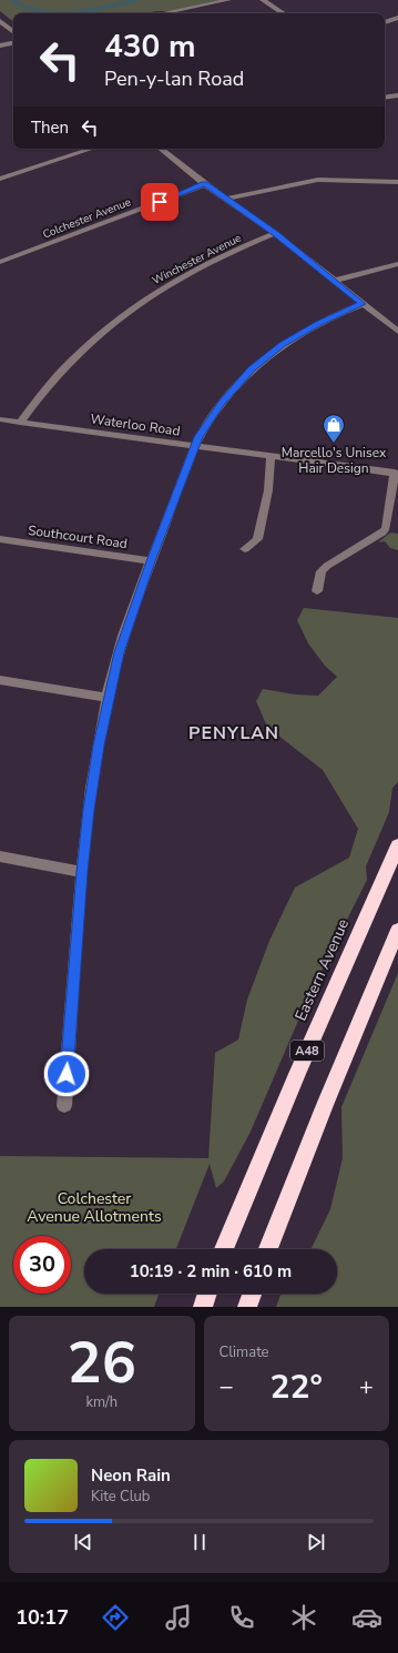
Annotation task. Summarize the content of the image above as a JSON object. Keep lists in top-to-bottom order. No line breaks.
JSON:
{"streets":{"highway":["Eastern Avenue","A48"],"street":["Colchester Avenue","Winchester Avenue","Waterloo Road","Southcourt Road"]},"crossings":[["Winchester Avenue","Waterloo Road"]],"districts":["PENYLAN"],"parks":["Colchester Avenue Allotments"],"places":{"shop":["Marcello's Unisex Hair Design"]},"page":{"turn":["430 m","Pen-y-lan Road"],"then":"Then","limit":"30","trip":"10:19 · 2 min · 610 m","tile":[["26","km/h"],"Climate"],"heat":["−","22°","+"],"song":["Neon Rain","Kite Club"],"tabs":"10:17"}}
